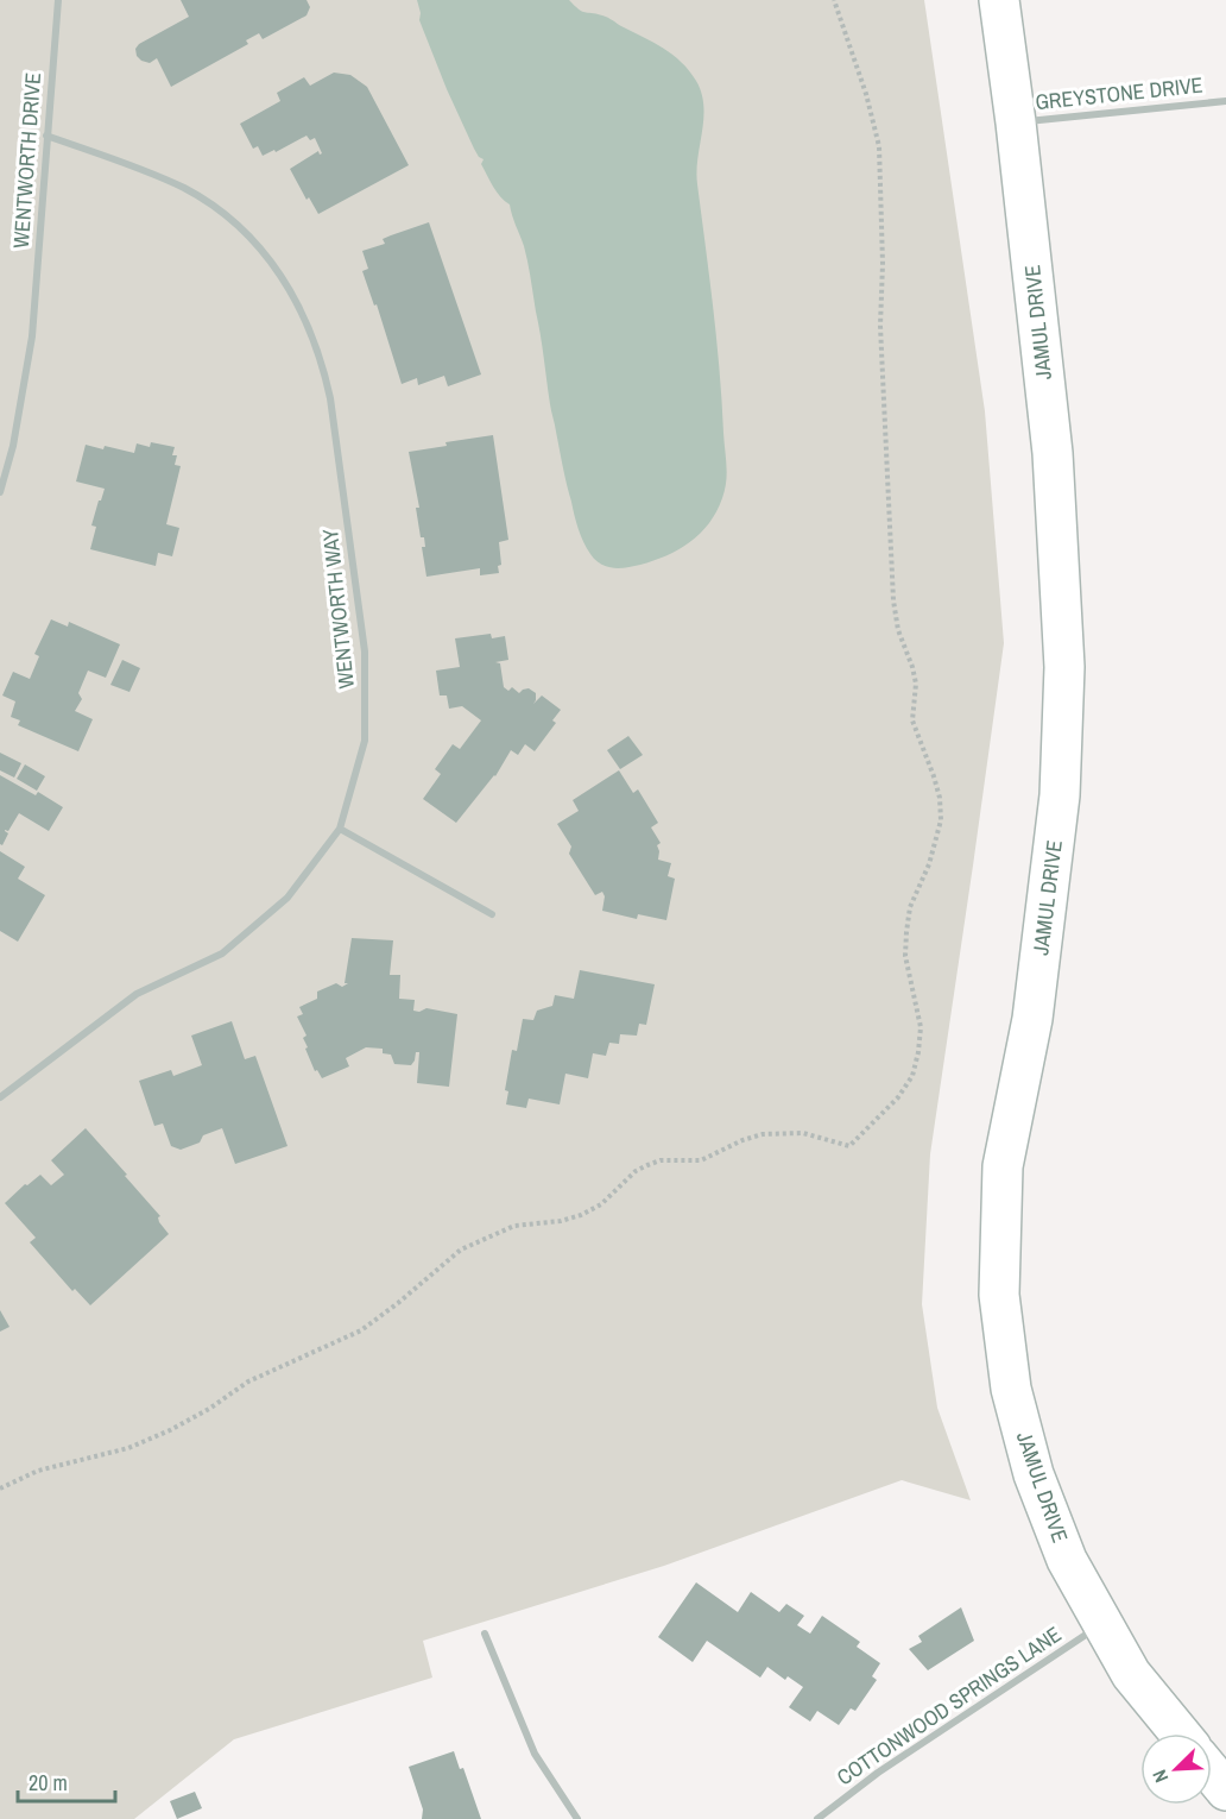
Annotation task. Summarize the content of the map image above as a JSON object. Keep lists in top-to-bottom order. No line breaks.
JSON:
{"streets":{"street":["GREYSTONE DRIVE","WENTWORTH DRIVE","JAMUL DRIVE","WENTWORTH WAY","COTTONWOOD SPRINGS LANE"]},"crossings":[["GREYSTONE DRIVE","JAMUL DRIVE"],["WENTWORTH DRIVE","WENTWORTH WAY"],["JAMUL DRIVE","COTTONWOOD SPRINGS LANE"]],"scale_bar":"20 m","north":"bottom left"}
